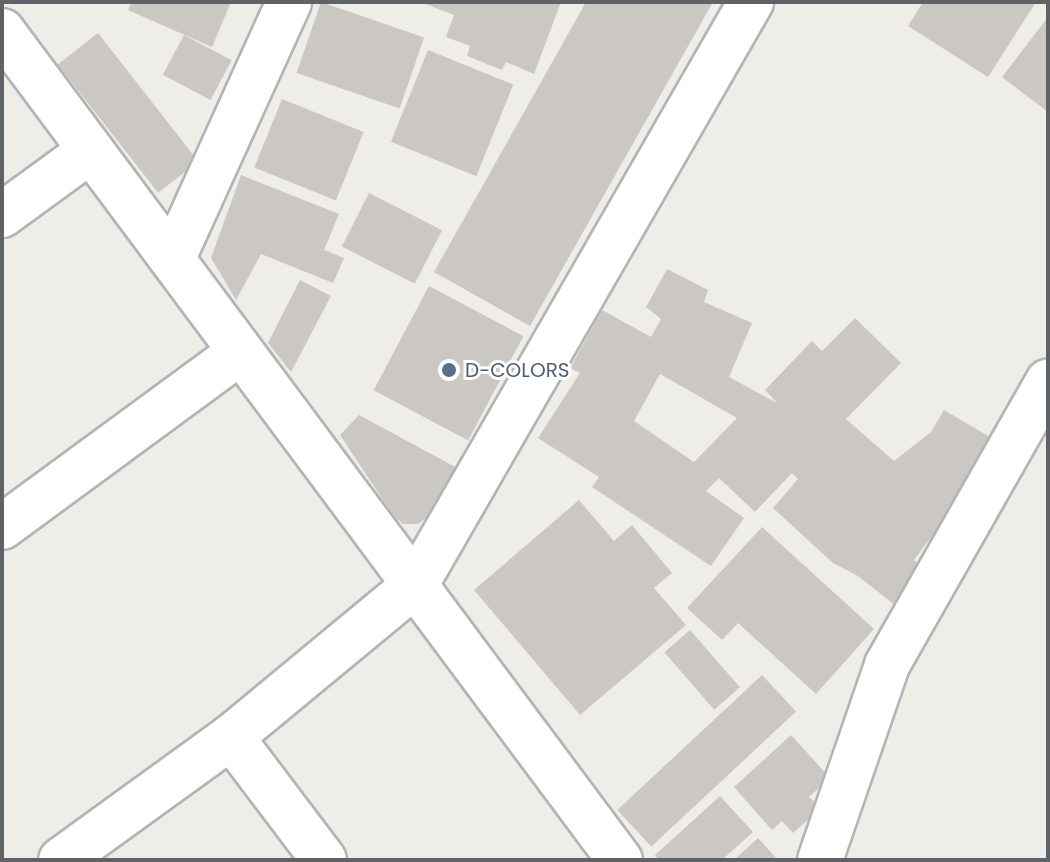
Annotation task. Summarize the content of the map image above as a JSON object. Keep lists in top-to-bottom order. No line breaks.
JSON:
{"places":["D-COLORS"]}
